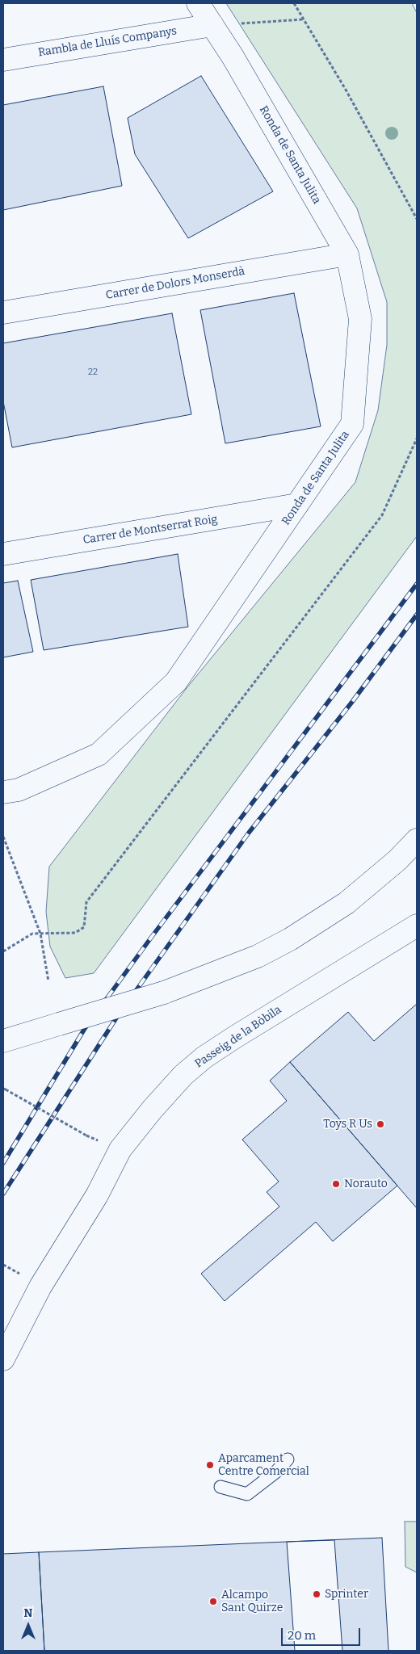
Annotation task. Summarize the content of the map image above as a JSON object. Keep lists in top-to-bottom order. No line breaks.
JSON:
{"streets":{"street":["Rambla de Lluís Companys","Ronda de Santa Julita","Carrer de Dolors Monserdà","Carrer de Montserrat Roig","Passeig de la Bòbila"]},"crossings":[["Rambla de Lluís Companys","Ronda de Santa Julita"],["Ronda de Santa Julita","Carrer de Dolors Monserdà"],["Ronda de Santa Julita","Carrer de Montserrat Roig"]],"places":["Toys R Us","Norauto","Aparcament Centre Comercial","Sprinter","Alcampo Sant Quirze"],"house_numbers":["22"],"scale_bar":"20 m","north":"top"}
